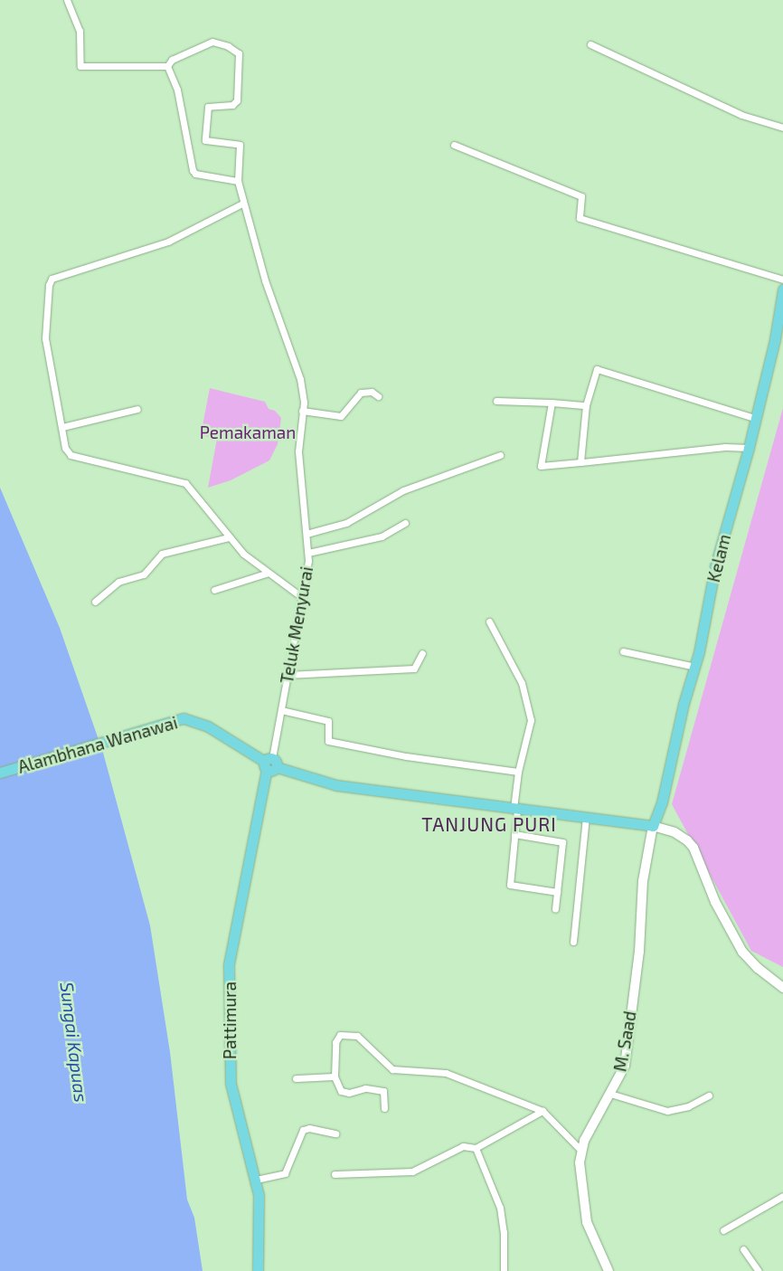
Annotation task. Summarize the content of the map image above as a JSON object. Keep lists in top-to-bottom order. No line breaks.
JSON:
{"streets":{"main road":["Kelam","Alambhana Wanawai","Pattimura"],"street":["Teluk Menyurai","M. Saad"]},"crossings":[["Kelam","Alambhana Wanawai"],["Kelam","M. Saad"],["Teluk Menyurai","Alambhana Wanawai"],["Teluk Menyurai","Pattimura"],["Alambhana Wanawai","Pattimura"],["Alambhana Wanawai","M. Saad"]],"districts":["TANJUNG PURI"],"water":["Sungai Kapuas"],"parks":["Pemakaman"]}
